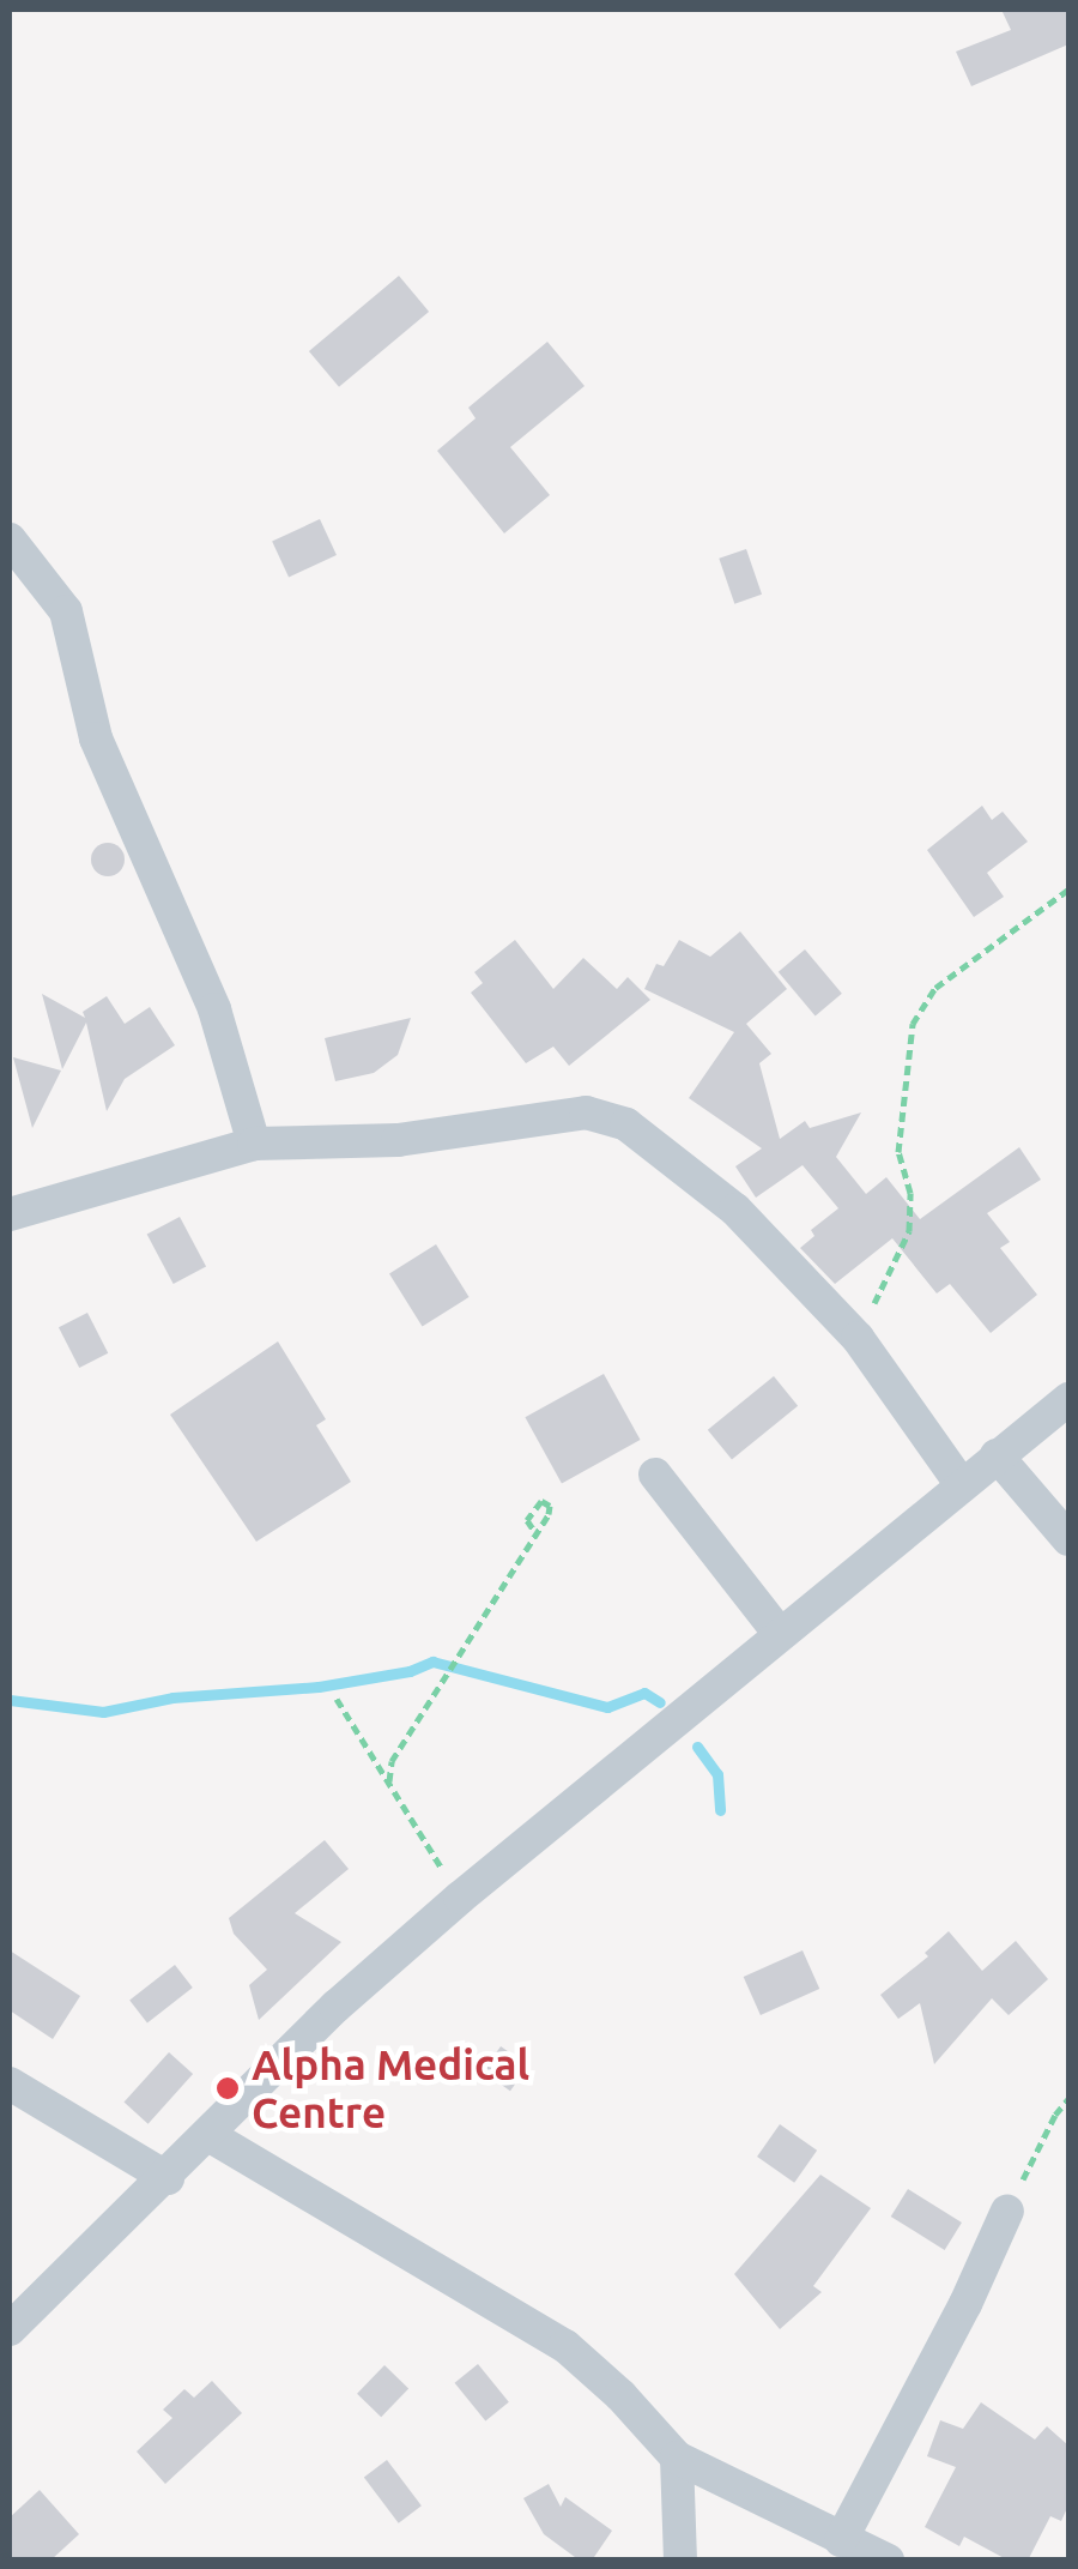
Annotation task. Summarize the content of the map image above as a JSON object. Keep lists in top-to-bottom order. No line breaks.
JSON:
{"places":["Alpha Medical Centre"]}
